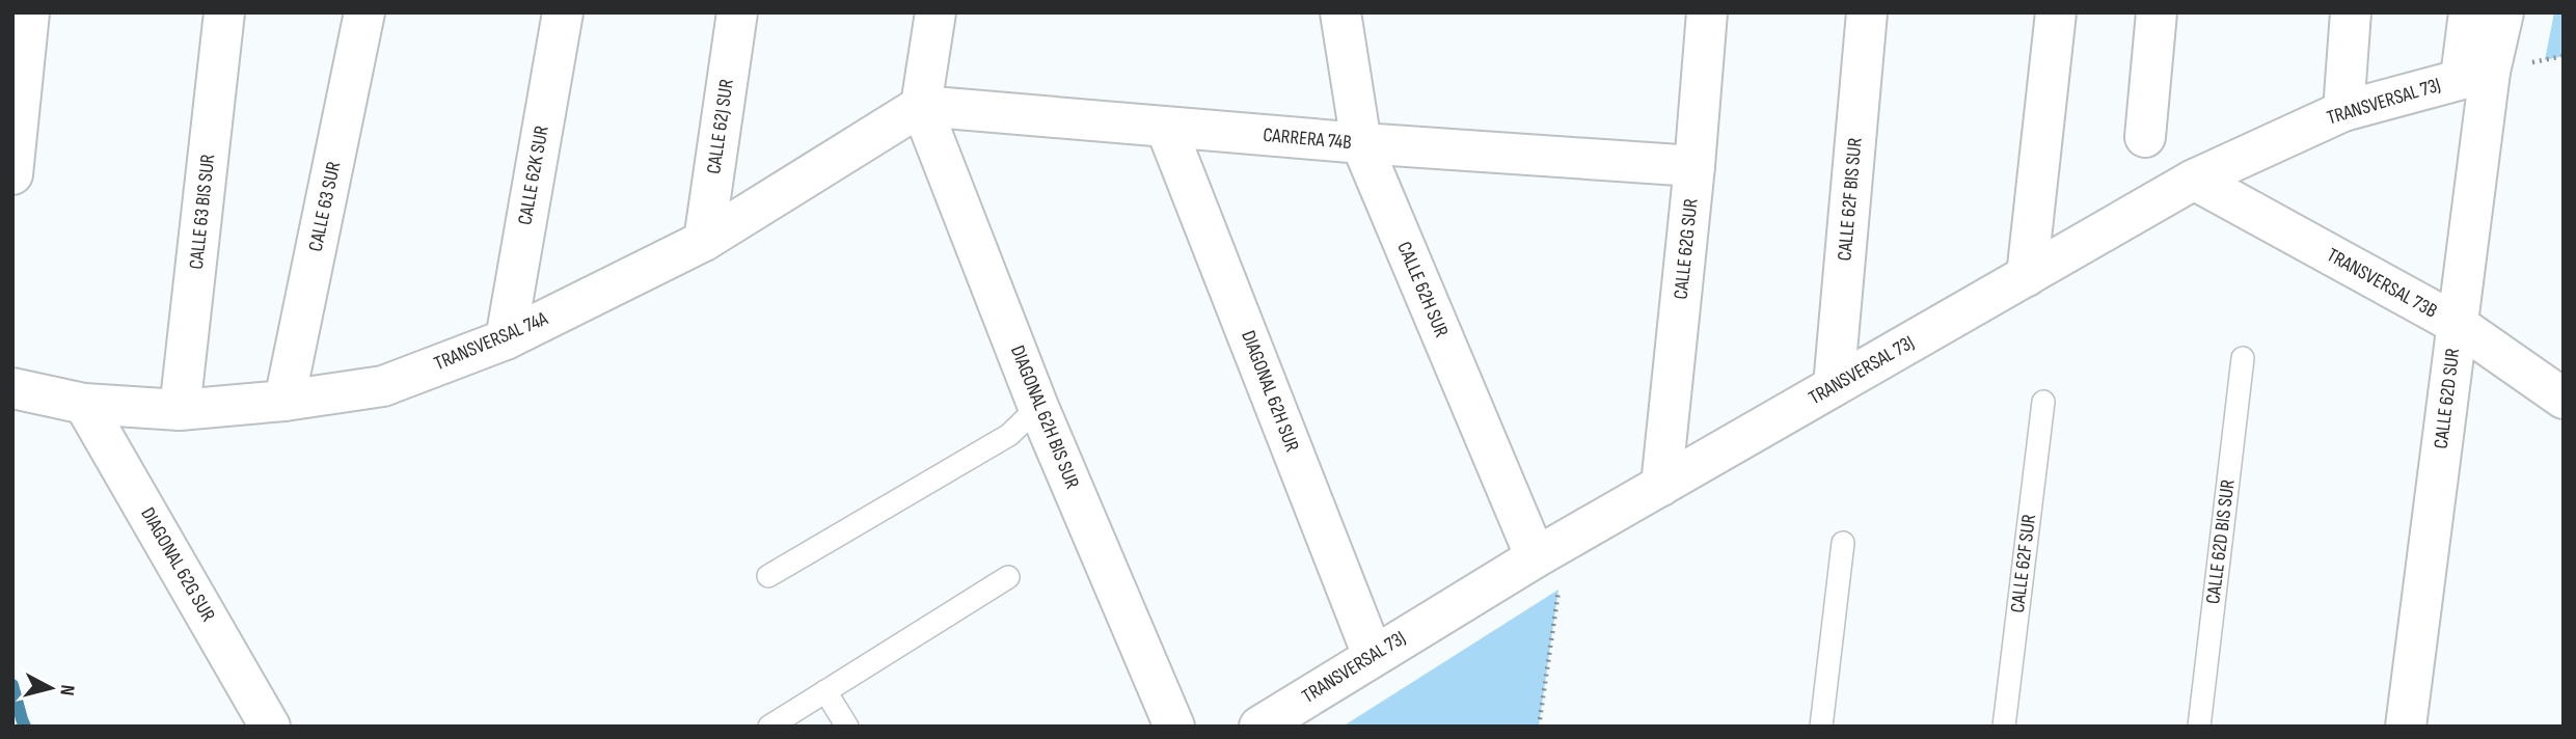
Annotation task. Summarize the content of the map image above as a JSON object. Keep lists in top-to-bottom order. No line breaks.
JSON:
{"streets":{"street":["TRANSVERSAL 73J","CALLE 62J SUR","CARRERA 74B","CALLE 62K SUR","CALLE 62F BIS SUR","CALLE 63 SUR","CALLE 63 BIS SUR","CALLE 62G SUR","TRANSVERSAL 73B","CALLE 62H SUR","TRANSVERSAL 74A","DIAGONAL 62H SUR","CALLE 62D SUR","DIAGONAL 62H BIS SUR","DIAGONAL 62G SUR"],"lane":["CALLE 62D BIS SUR","CALLE 62F SUR"]},"crossings":[["TRANSVERSAL 73J","CALLE 62F BIS SUR"],["TRANSVERSAL 73J","CALLE 62G SUR"],["TRANSVERSAL 73J","TRANSVERSAL 73B"],["TRANSVERSAL 73J","CALLE 62H SUR"],["TRANSVERSAL 73J","DIAGONAL 62H SUR"],["TRANSVERSAL 73J","CALLE 62D SUR"],["CALLE 62J SUR","TRANSVERSAL 74A"],["CARRERA 74B","CALLE 62G SUR"],["CARRERA 74B","CALLE 62H SUR"],["CARRERA 74B","TRANSVERSAL 74A"],["CARRERA 74B","DIAGONAL 62H SUR"],["CARRERA 74B","DIAGONAL 62H BIS SUR"],["CALLE 62K SUR","TRANSVERSAL 74A"],["CALLE 63 SUR","TRANSVERSAL 74A"],["CALLE 63 BIS SUR","TRANSVERSAL 74A"],["TRANSVERSAL 73B","CALLE 62D SUR"],["TRANSVERSAL 74A","DIAGONAL 62H BIS SUR"],["TRANSVERSAL 74A","DIAGONAL 62G SUR"]],"north":"right"}
